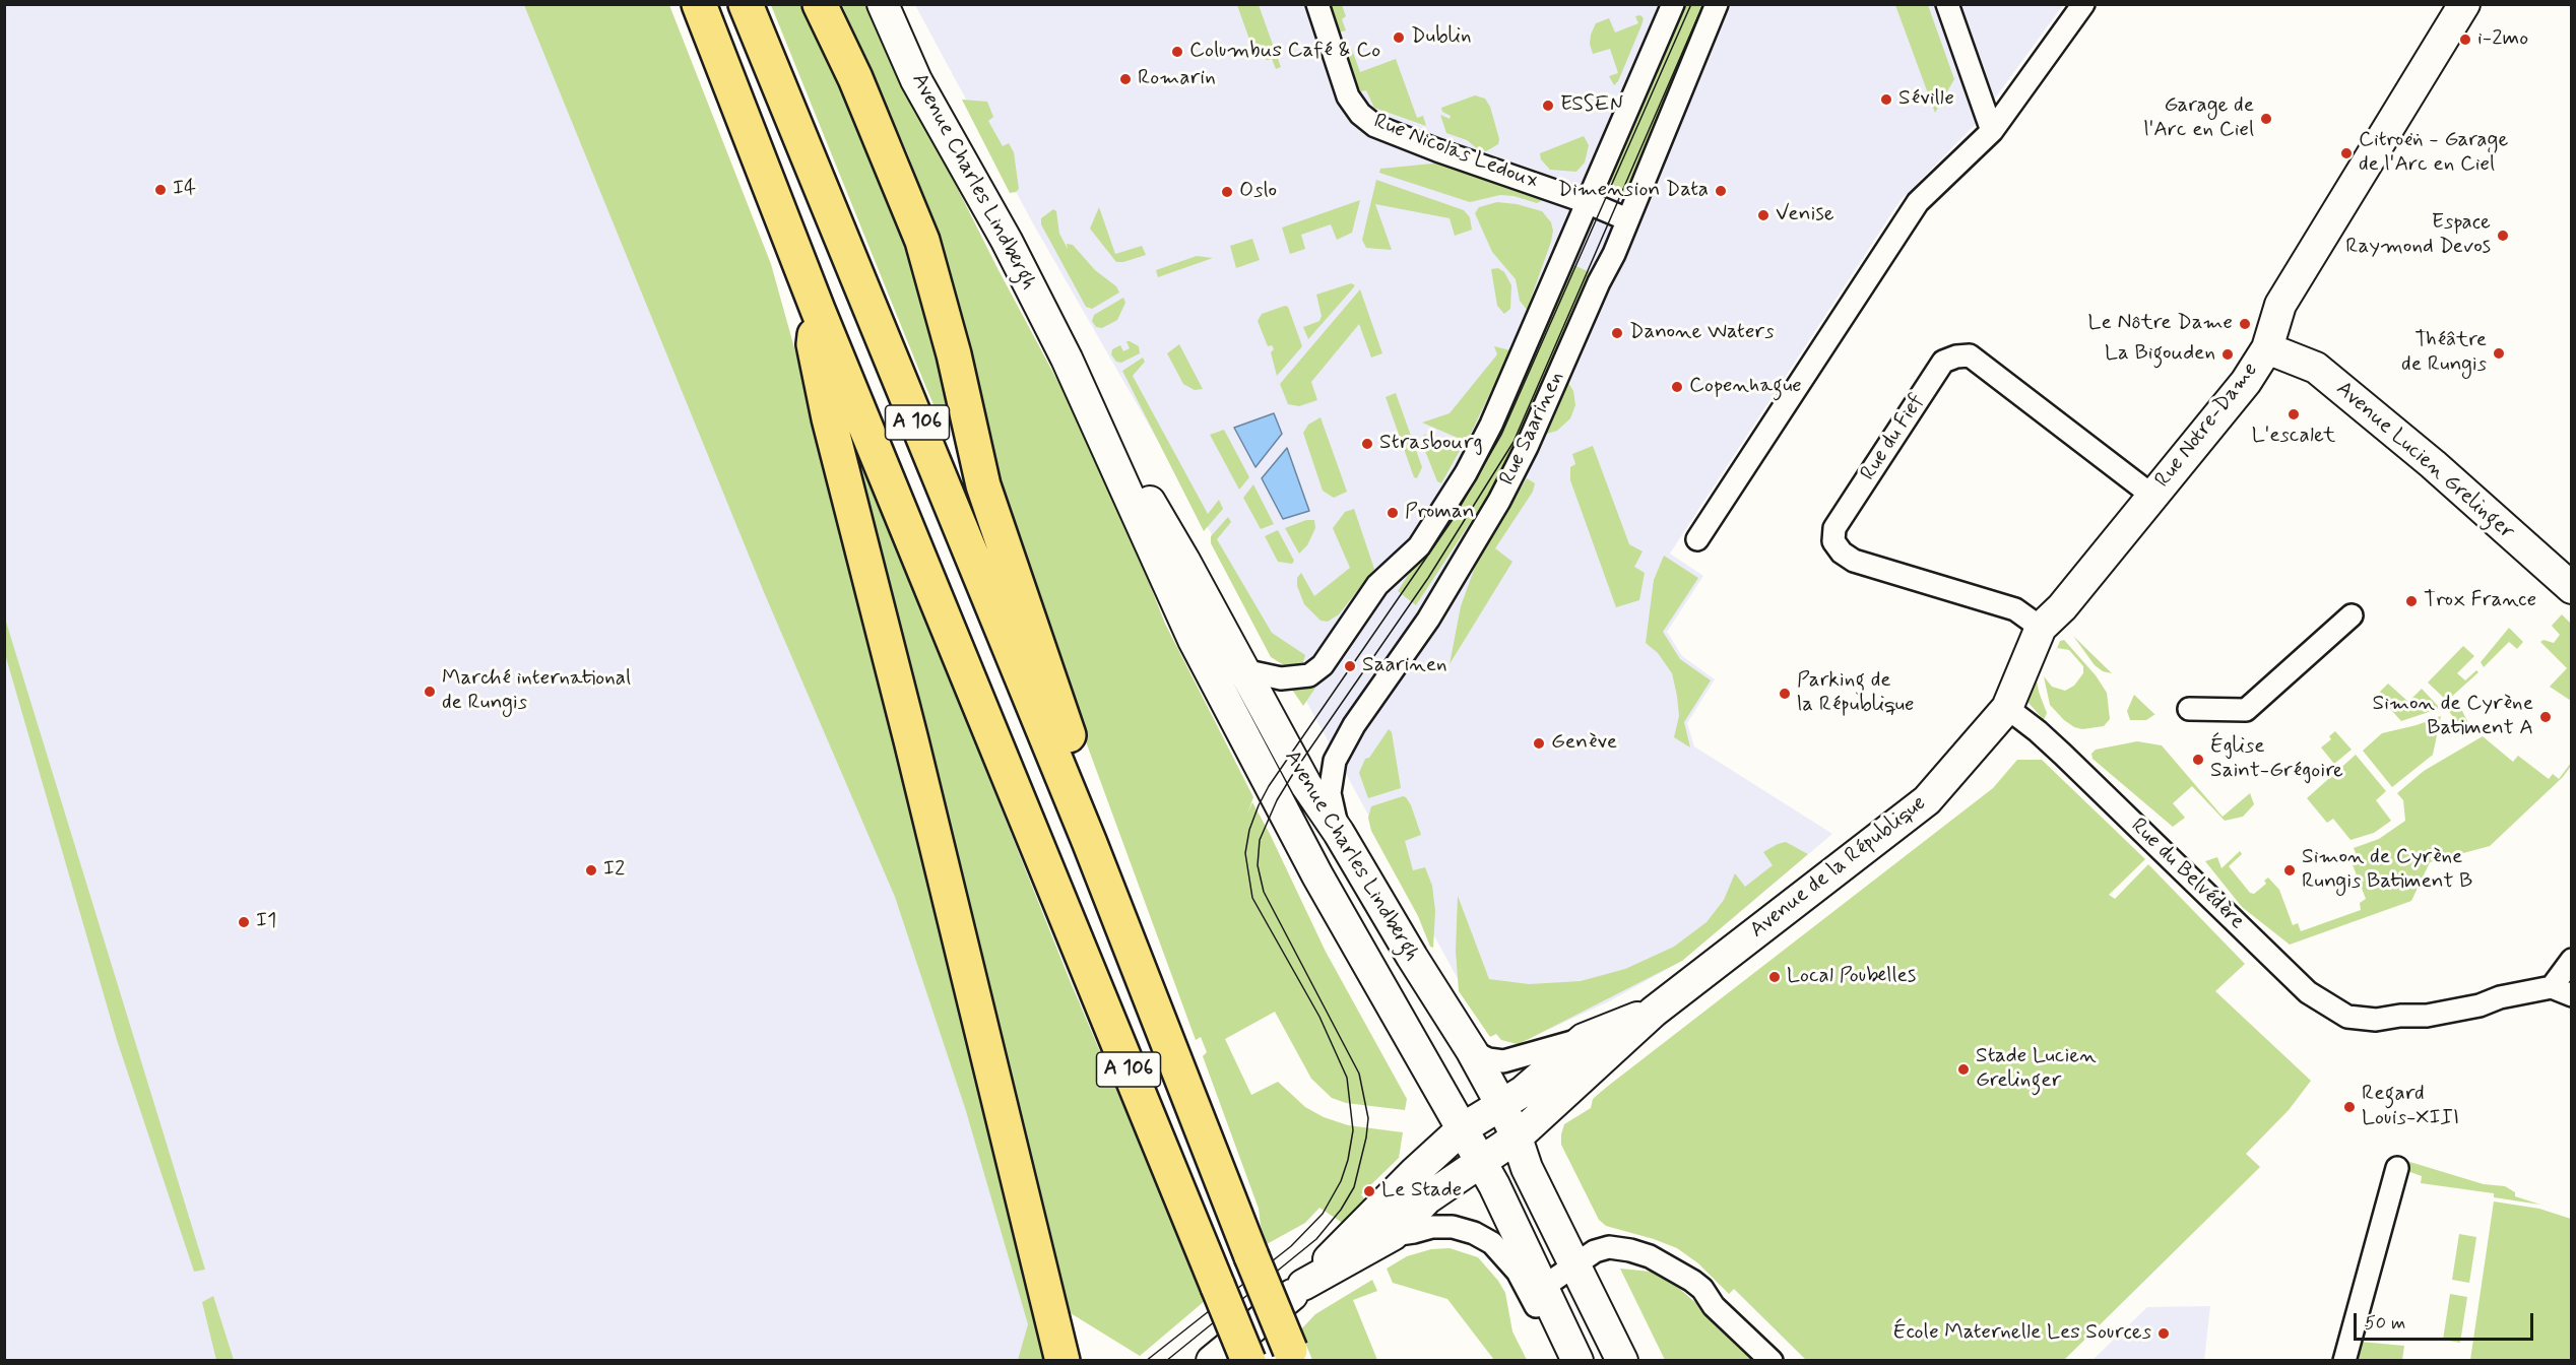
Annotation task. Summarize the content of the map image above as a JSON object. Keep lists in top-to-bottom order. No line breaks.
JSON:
{"streets":{"highway":["A 106"],"main road":["Avenue Charles Lindbergh","Rue Notre-Dame","Avenue Lucien Grelinger","Avenue de la République"],"street":["Rue Nicolas Ledoux","Rue Saarinen","Rue du Fief","Rue du Belvédère"]},"crossings":[["Rue Nicolas Ledoux","Rue Saarinen"],["Avenue Charles Lindbergh","Rue Saarinen"],["Avenue Charles Lindbergh","Avenue de la République"],["Rue Notre-Dame","Rue du Fief"],["Rue Notre-Dame","Avenue Lucien Grelinger"],["Rue Notre-Dame","Avenue de la République"],["Rue Notre-Dame","Rue du Belvédère"],["Avenue de la République","Rue du Belvédère"]],"places":["Dublin","i-2mo","Columbus Café & Co","Romarin","Séville","ESSEN","Garage de l'Arc en Ciel","Citroën - Garage de l'Arc en Ciel","I4","Dimension Data","Oslo","Venise","Espace Raymond Devos","Le Nôtre Dame","Danone Waters","Théâtre de Rungis","La Bigouden","Copenhague","L'escalet","Strasbourg","Proman","Trox France","Saarinen","Marché international de Rungis","Parking de la République","Simon de Cyrène Batiment A","Genève","Église Saint-Grégoire","I2","Simon de Cyrène Rungis Batiment B","I1","Local Poubelles","Stade Lucien Grelinger","Regard Louis-XIII","Le Stade","École Maternelle Les Sources"],"scale_bar":"50 m"}
